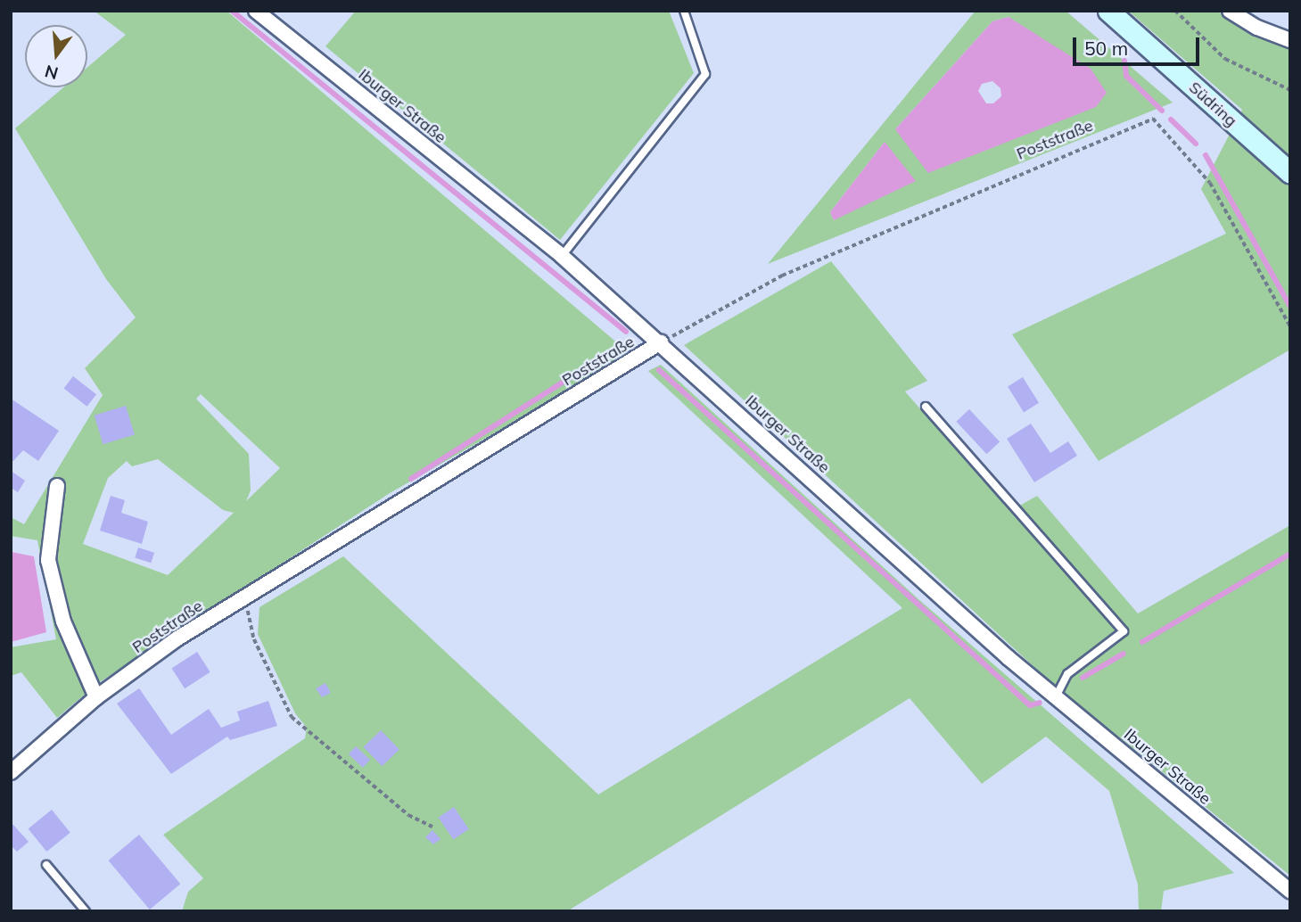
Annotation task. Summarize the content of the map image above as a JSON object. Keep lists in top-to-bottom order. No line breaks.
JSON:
{"streets":{"main road":["Südring"],"street":["Iburger Straße","Poststraße"]},"crossings":[["Iburger Straße","Poststraße"]],"scale_bar":"50 m","north":"bottom"}
